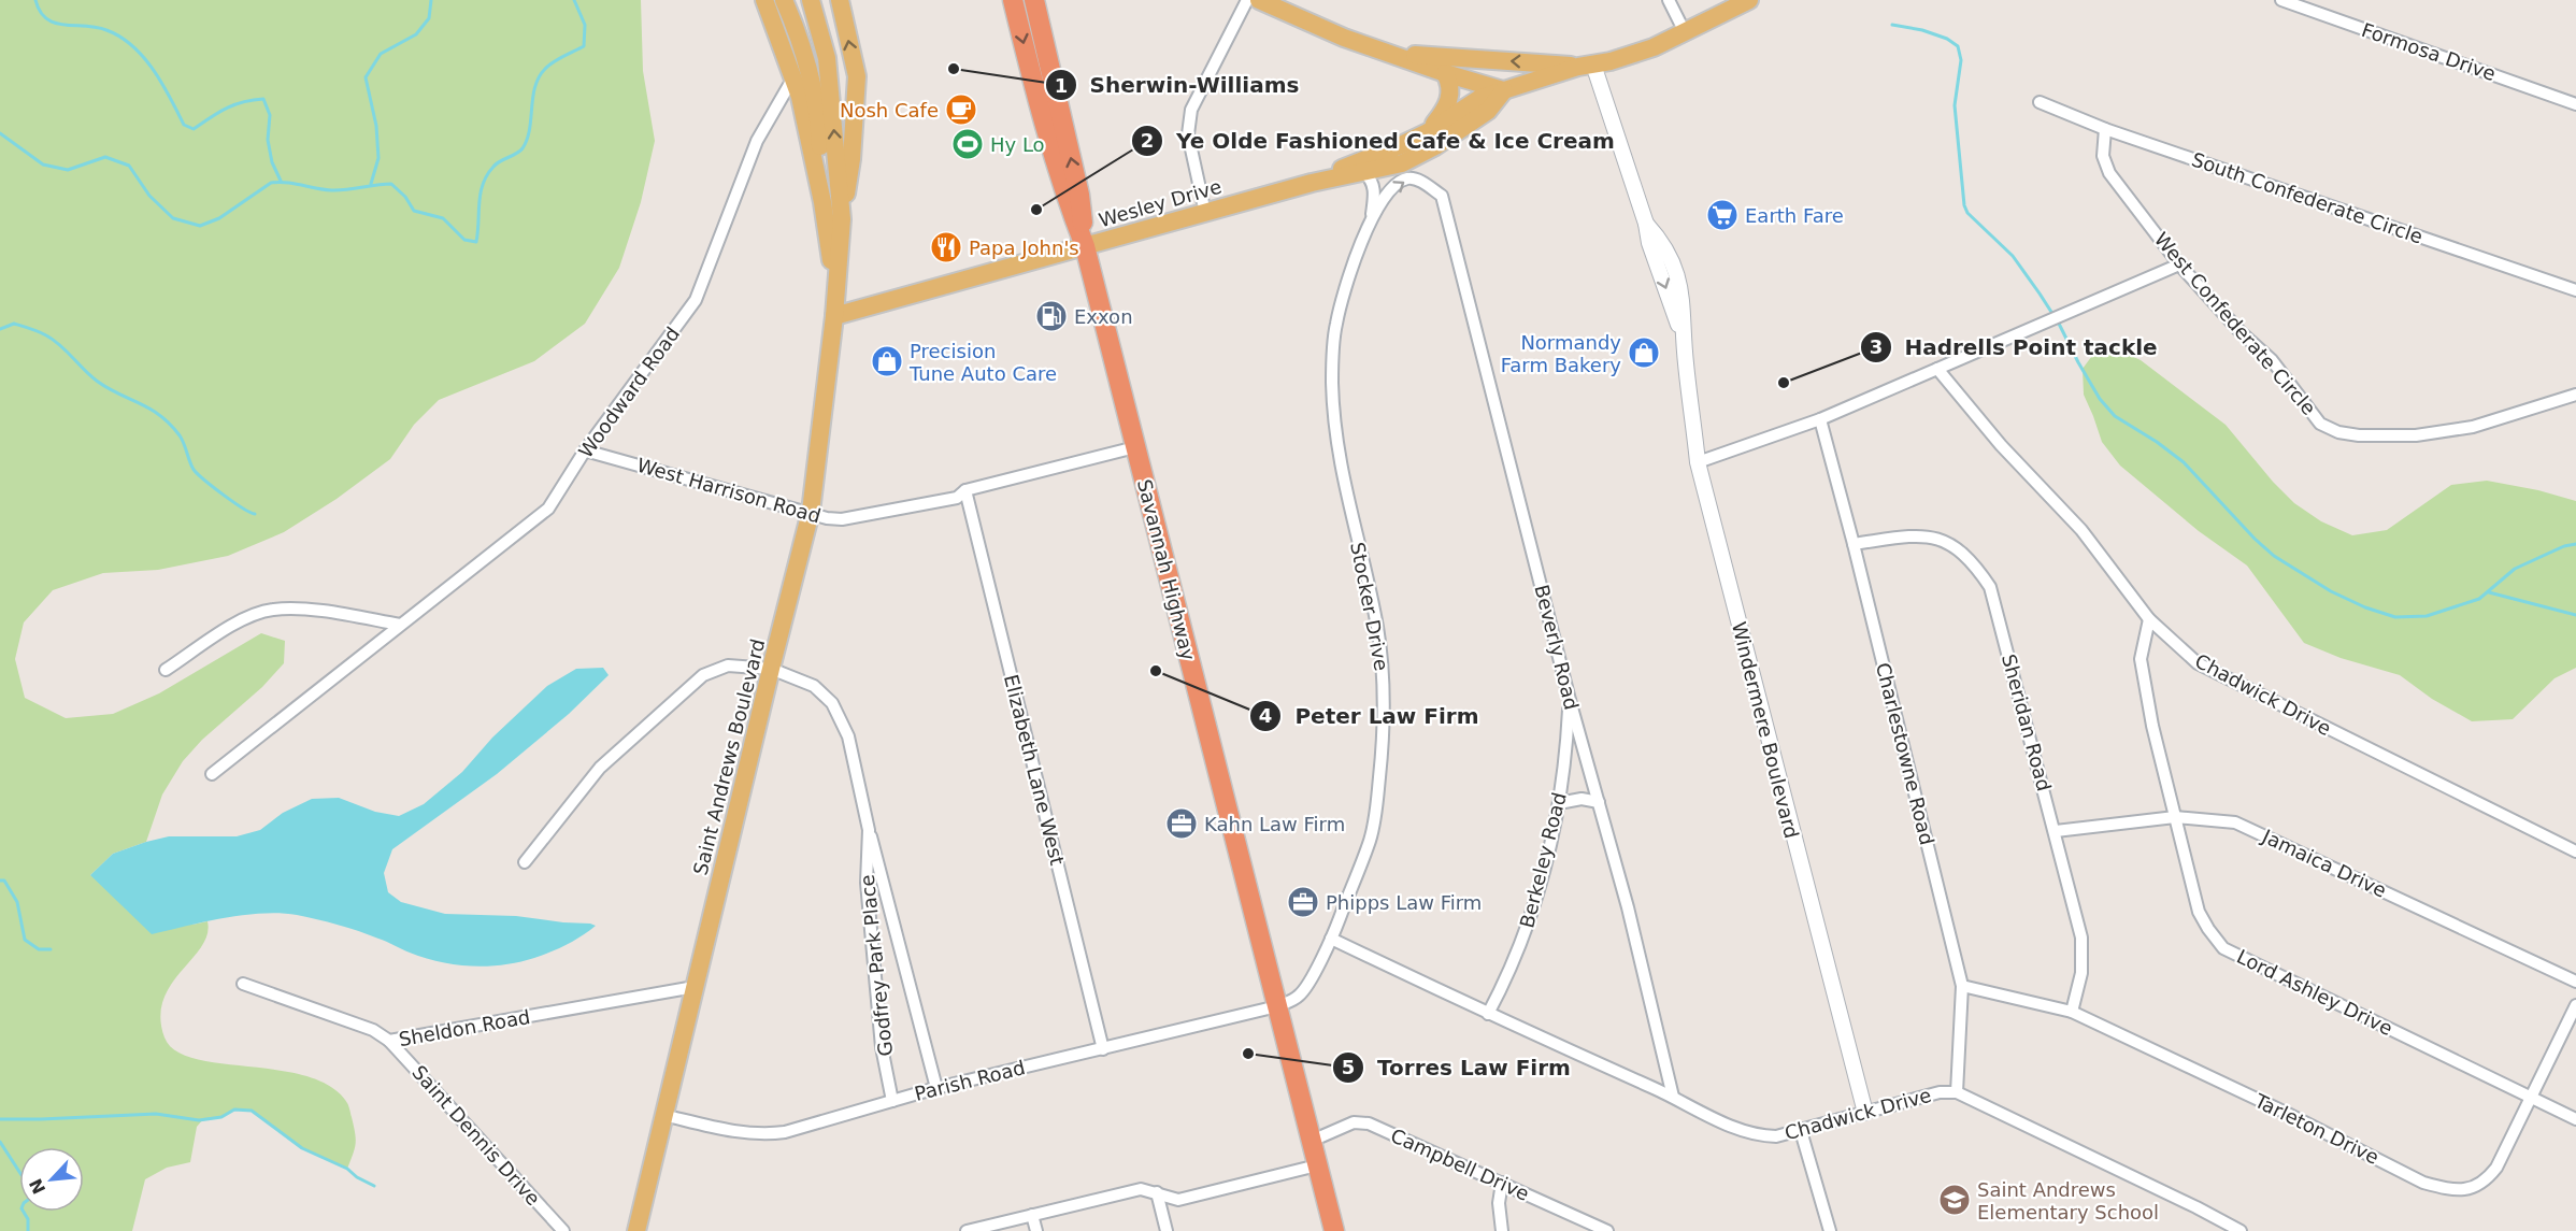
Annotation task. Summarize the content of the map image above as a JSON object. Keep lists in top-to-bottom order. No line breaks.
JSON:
{"streets":{"highway":["Savannah Highway"],"main road":["Wesley Drive","Saint Andrews Boulevard"],"street":["Formosa Drive","South Confederate Circle","West Confederate Circle","Woodward Road","West Harrison Road","Stocker Drive","Beverly Road","Chadwick Drive","Sheridan Road","Windermere Boulevard","Charlestowne Road","Elizabeth Lane West","Berkeley Road","Jamaica Drive","Godfrey Park Place","Lord Ashley Drive","Sheldon Road","Parish Road","Tarleton Drive","Saint Dennis Drive","Campbell Drive"]},"crossings":[["South Confederate Circle","West Confederate Circle"],["Wesley Drive","Savannah Highway"],["Wesley Drive","Stocker Drive"],["Wesley Drive","Saint Andrews Boulevard"],["Woodward Road","West Harrison Road"],["Woodward Road","Saint Andrews Boulevard"],["West Harrison Road","Savannah Highway"],["West Harrison Road","Saint Andrews Boulevard"],["West Harrison Road","Elizabeth Lane West"],["Savannah Highway","Stocker Drive"],["Savannah Highway","Parish Road"],["Savannah Highway","Campbell Drive"],["Stocker Drive","Beverly Road"],["Stocker Drive","Chadwick Drive"],["Stocker Drive","Parish Road"],["Beverly Road","Chadwick Drive"],["Beverly Road","Berkeley Road"],["Chadwick Drive","Windermere Boulevard"],["Chadwick Drive","Charlestowne Road"],["Chadwick Drive","Berkeley Road"],["Chadwick Drive","Lord Ashley Drive"],["Sheridan Road","Charlestowne Road"],["Sheridan Road","Jamaica Drive"],["Sheridan Road","Tarleton Drive"],["Charlestowne Road","Tarleton Drive"],["Saint Andrews Boulevard","Godfrey Park Place"],["Saint Andrews Boulevard","Sheldon Road"],["Saint Andrews Boulevard","Parish Road"],["Elizabeth Lane West","Parish Road"],["Jamaica Drive","Lord Ashley Drive"],["Godfrey Park Place","Parish Road"],["Lord Ashley Drive","Tarleton Drive"],["Sheldon Road","Saint Dennis Drive"]],"places":{"other":["Sherwin-Williams","Ye Olde Fashioned Cafe & Ice Cream","Hadrells Point tackle","Peter Law Firm","Torres Law Firm"],"cafe":["Nosh Cafe"],"sports":["Hy Lo"],"supermarket":["Earth Fare"],"restaurant":["Papa John's"],"fuel station":["Exxon"],"shop":["Normandy Farm Bakery","Precision Tune Auto Care"],"office":["Kahn Law Firm","Phipps Law Firm"],"school or university":["Saint Andrews Elementary School"]},"north":"bottom left"}
